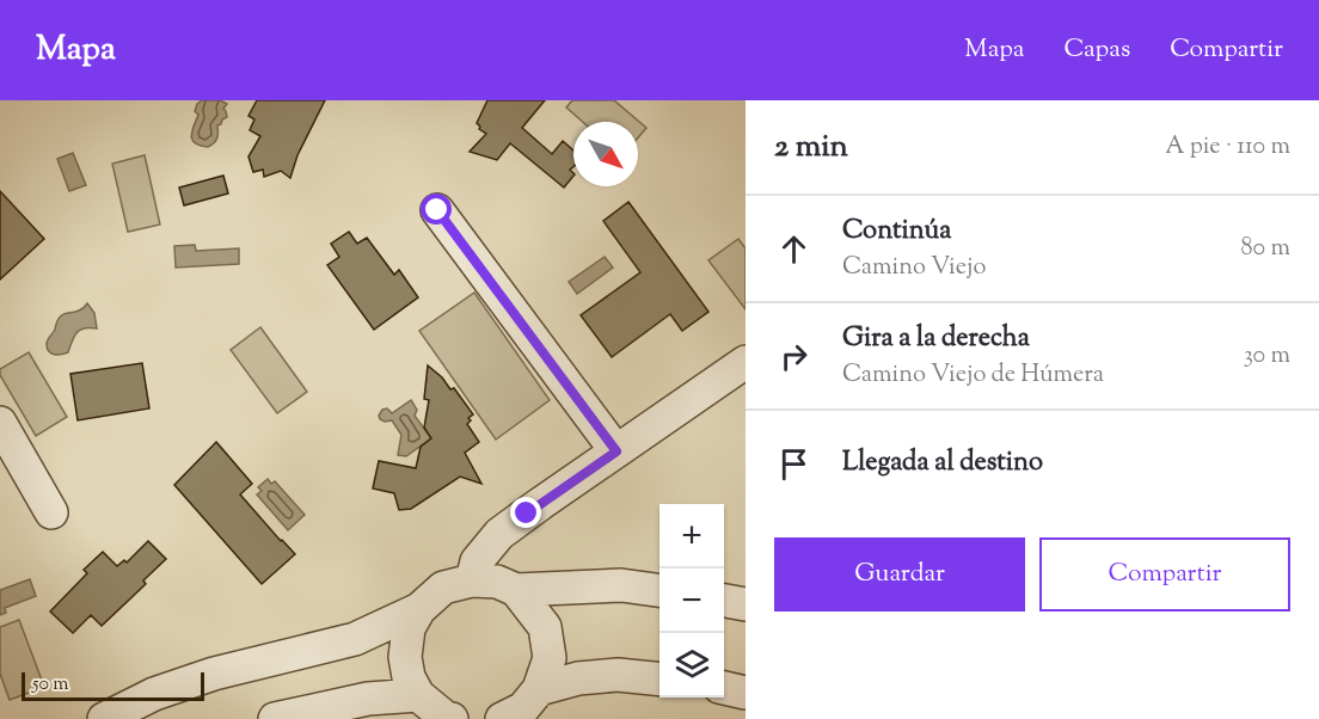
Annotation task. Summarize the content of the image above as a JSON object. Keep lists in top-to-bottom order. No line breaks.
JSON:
{"scale_bar":"50 m","north":"bottom right","page":{"header":"Mapa","nav":["Mapa","Capas","Compartir"],"heading":["2 min","A pie · 110 m"],"list":[["Continúa","Camino Viejo","80 m"],["Gira a la derecha","Camino Viejo de Húmera","30 m"],"Llegada al destino"],"map_buttons":["+","−"],"buttons":["Guardar","Compartir"],"scale":"50 m"}}
